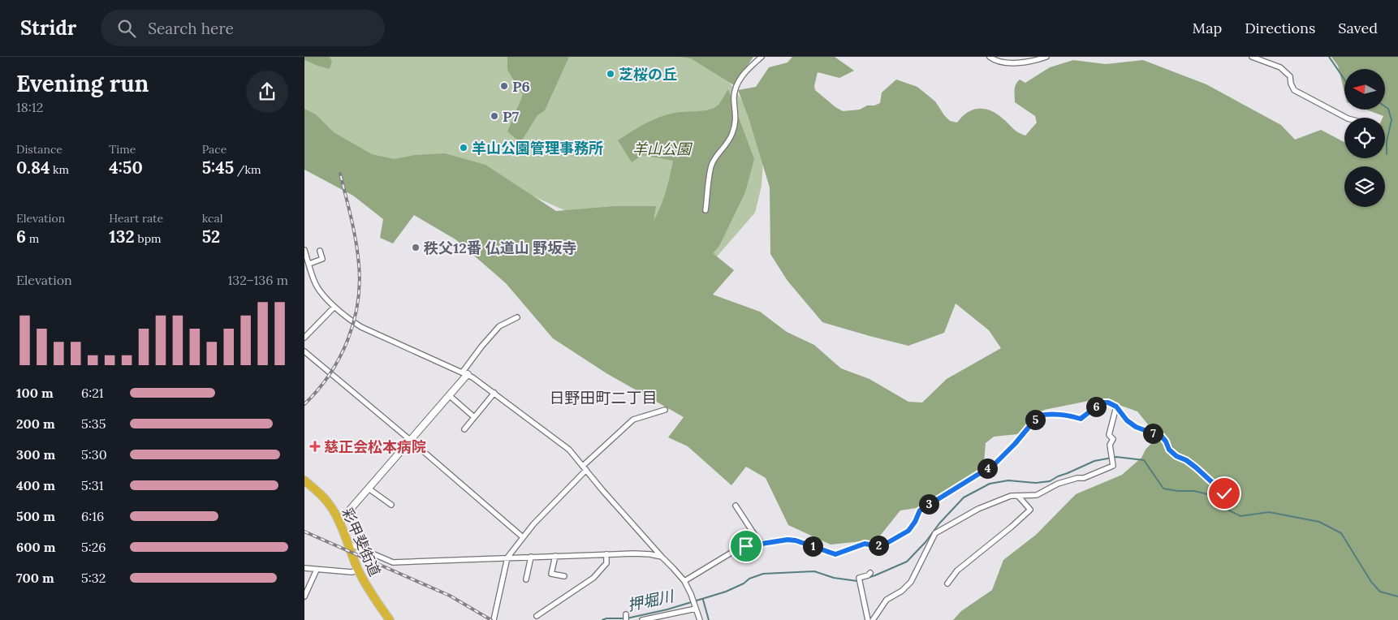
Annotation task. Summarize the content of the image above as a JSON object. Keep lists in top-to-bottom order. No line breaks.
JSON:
{"streets":{"highway":["彩甲斐街道"]},"districts":["日野田町二丁目"],"water":["押堀川"],"parks":["羊山公園"],"places":{"other":["芝桜の丘","P6","P7","羊山公園管理事務所","秩父12番 仏道山 野坂寺"],"health":["慈正会松本病院"]},"north":"left","page":{"header":"Stridr","search":"Search here","nav":["Map","Directions","Saved"],"heading":["Evening run","18:12"],"stats":[["Distance","0.84 km"],["Time","4:50"],["Pace","5:45 /km"],["Elevation","6 m"],["Heart rate","132 bpm"],["kcal","52"]],"chart":["Elevation","132–136 m"],"list":[{"name":"100 m","note":"6:21"},{"name":"200 m","note":"5:35"},{"name":"300 m","note":"5:30"},{"name":"400 m","note":"5:31"},{"name":"500 m","note":"6:16"},{"name":"600 m","note":"5:26"},{"name":"700 m","note":"5:32"}],"pins":["6","5","7","4","3","2","1"]}}
